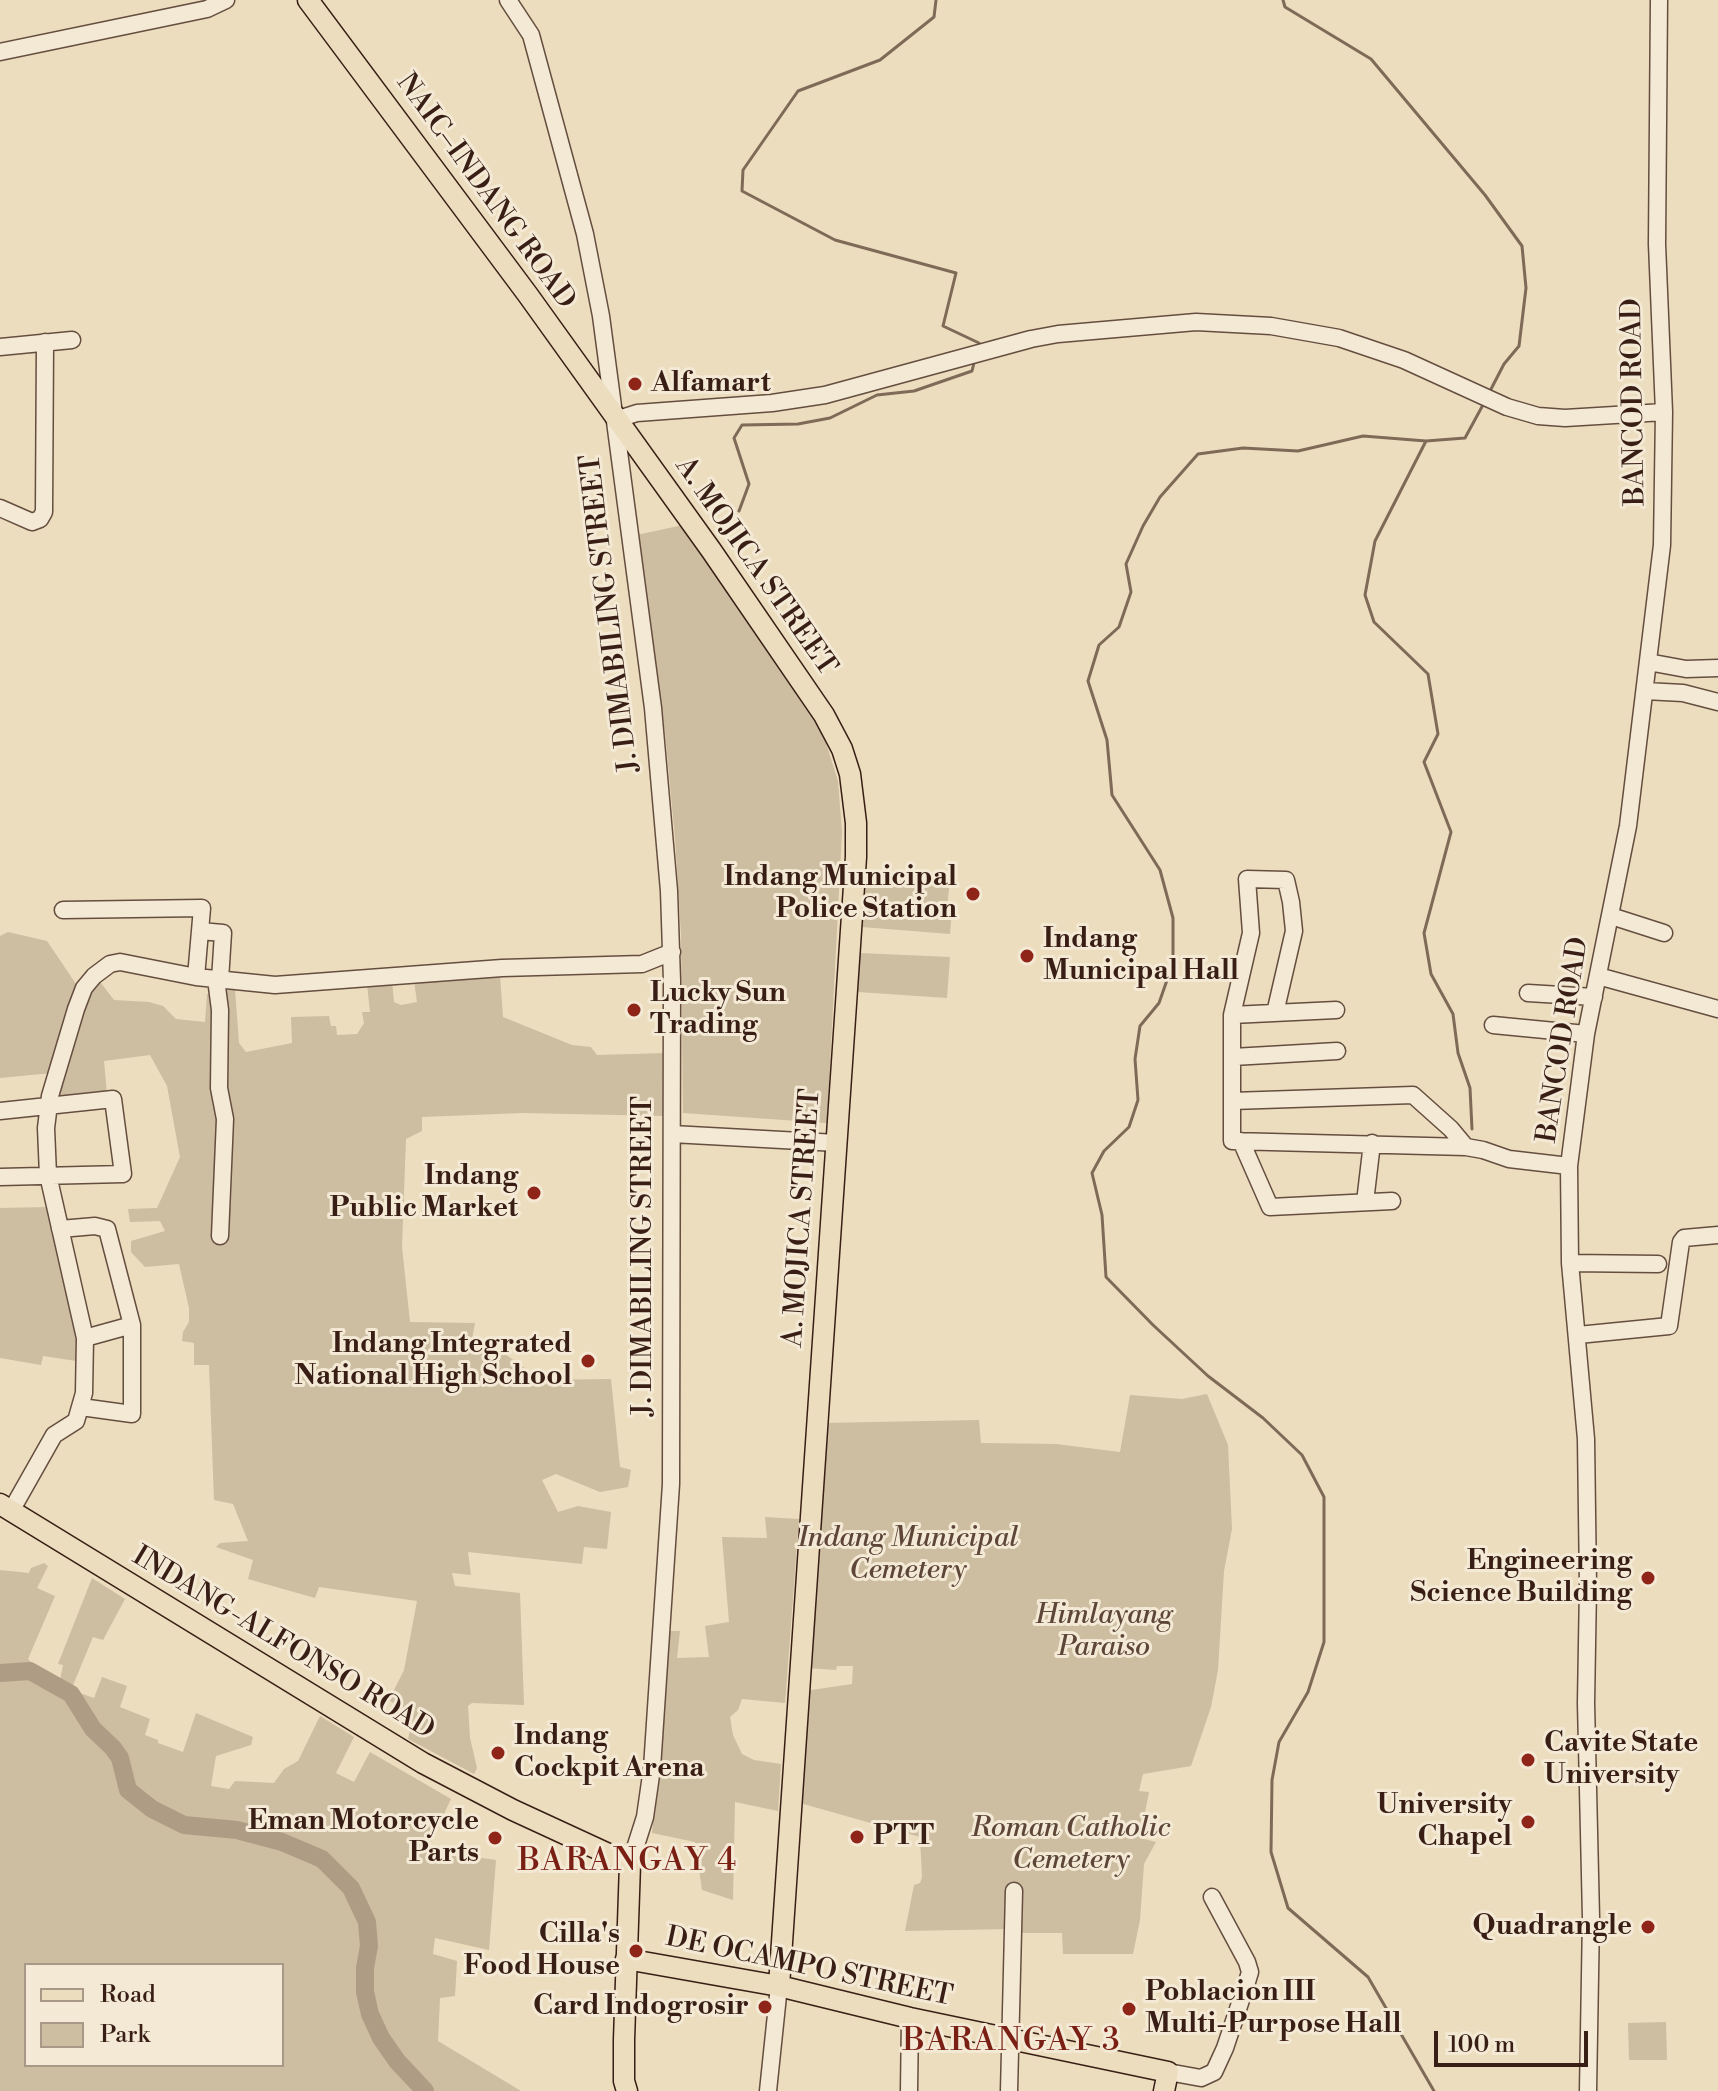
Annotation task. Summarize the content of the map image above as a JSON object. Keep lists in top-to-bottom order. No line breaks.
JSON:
{"streets":{"main road":["NAIC–INDANG ROAD","A. MOJICA STREET","J. DIMABILING STREET","INDANG-ALFONSO ROAD","DE OCAMPO STREET"],"street":["BANCOD ROAD"]},"crossings":[["NAIC–INDANG ROAD","A. MOJICA STREET"],["NAIC–INDANG ROAD","J. DIMABILING STREET"],["A. MOJICA STREET","J. DIMABILING STREET"],["A. MOJICA STREET","DE OCAMPO STREET"],["J. DIMABILING STREET","INDANG-ALFONSO ROAD"],["J. DIMABILING STREET","DE OCAMPO STREET"]],"districts":["BARANGAY 4","BARANGAY 3"],"parks":["Indang Municipal Cemetery","Himlayang Paraiso","Roman Catholic Cemetery"],"places":["Alfamart","Indang Municipal Police Station","Indang Municipal Hall","Lucky Sun Trading","Indang Public Market","Indang Integrated National High School","Engineering Science Building","Indang Cockpit Arena","Cavite State University","University Chapel","PTT","Eman Motorcycle Parts","Quadrangle","Cilla's Food House","Card Indogrosir","Poblacion III Multi-Purpose Hall"],"legend":["Road","Park"],"scale_bar":"100 m"}
